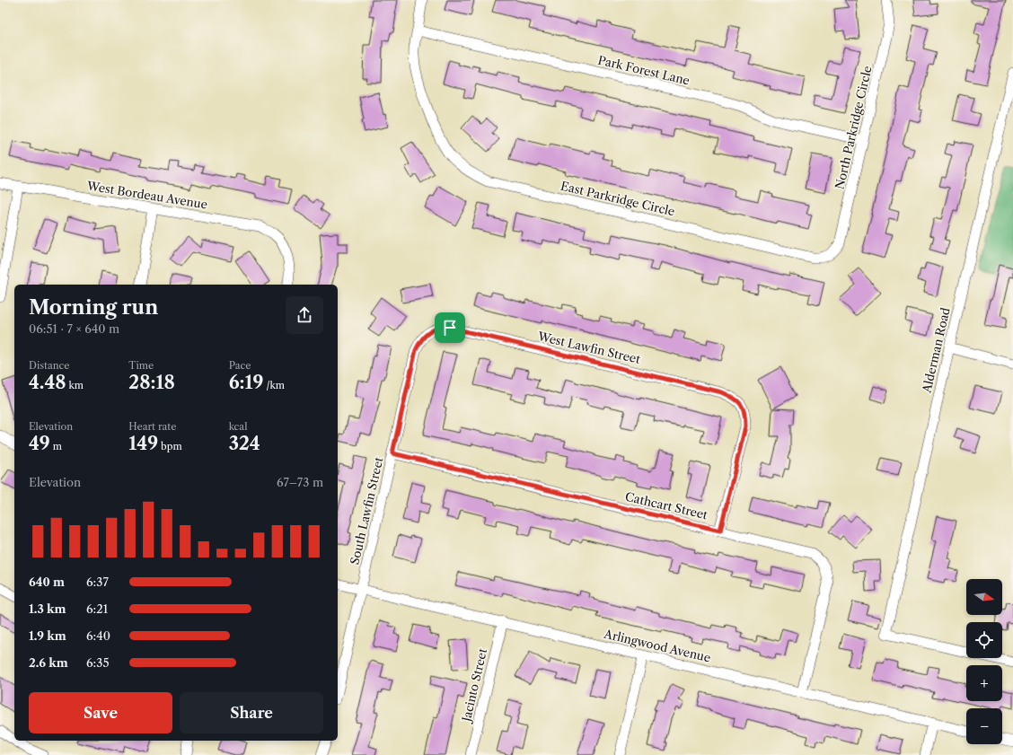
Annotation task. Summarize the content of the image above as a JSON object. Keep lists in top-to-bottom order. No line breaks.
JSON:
{"streets":{"street":["Park Forest Lane","North Parkridge Circle","West Bordeau Avenue","East Parkridge Circle","West Lawfin Street","Alderman Road","Cathcart Street","South Lawfin Street","Arlingwood Avenue","Jacinto Street"]},"crossings":[["Park Forest Lane","North Parkridge Circle"],["Park Forest Lane","East Parkridge Circle"],["North Parkridge Circle","East Parkridge Circle"],["West Lawfin Street","Cathcart Street"],["West Lawfin Street","South Lawfin Street"],["Cathcart Street","South Lawfin Street"],["Cathcart Street","Arlingwood Avenue"],["South Lawfin Street","Arlingwood Avenue"],["Arlingwood Avenue","Jacinto Street"]],"north":"right","page":{"heading":["Morning run","06:51 · 7 × 640 m"],"stats":[["Distance","4.48 km"],["Time","28:18"],["Pace","6:19 /km"],["Elevation","49 m"],["Heart rate","149 bpm"],["kcal","324"]],"chart":["Elevation","67–73 m"],"list":[{"name":"640 m","note":"6:37"},{"name":"1.3 km","note":"6:21"},{"name":"1.9 km","note":"6:40"},{"name":"2.6 km","note":"6:35"}],"map_buttons":["+","−"],"buttons":["Save","Share"]}}
